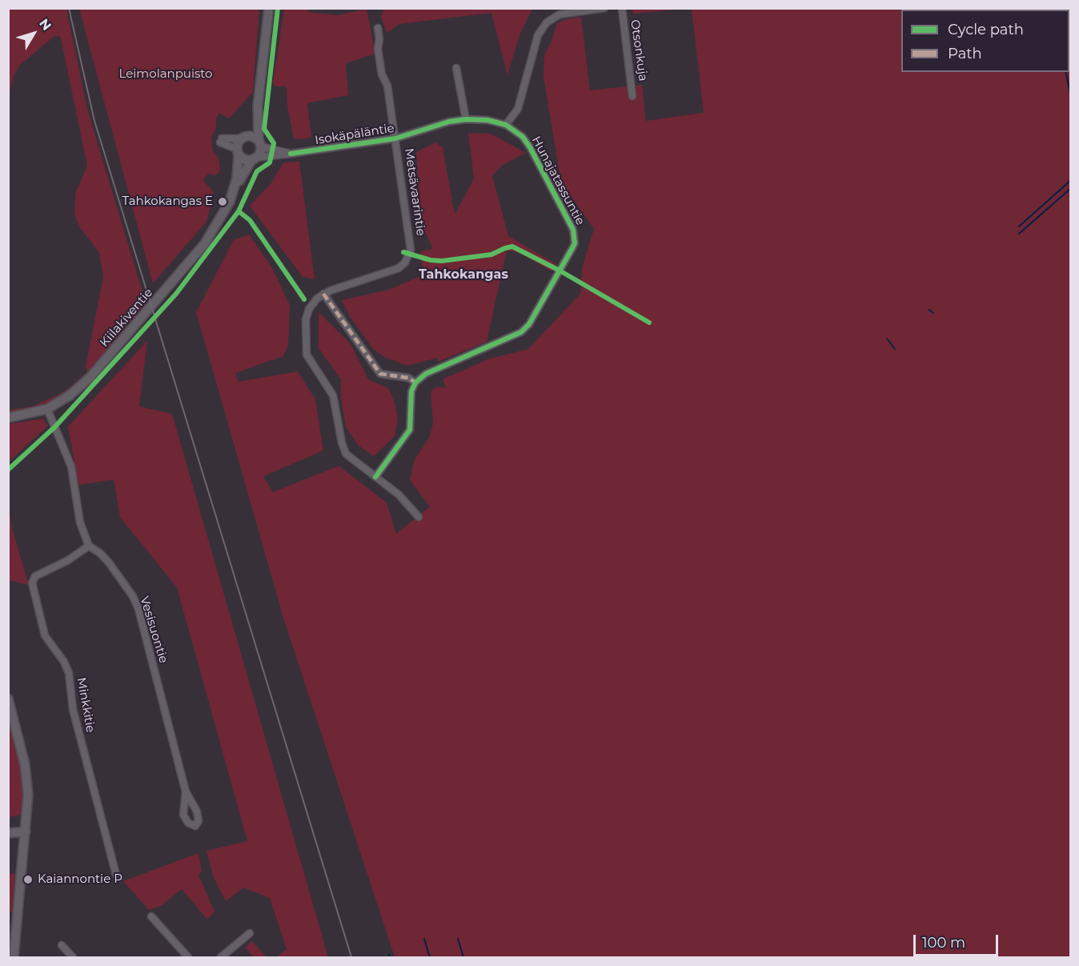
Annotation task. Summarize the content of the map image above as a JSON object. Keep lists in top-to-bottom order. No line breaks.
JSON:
{"streets":{"street":["Otsonkuja","Isokäpäläntie","Hunajatassuntie","Metsävaarintie","Kiilakiventie","Vesisuontie","Minkkitie"]},"crossings":[["Isokäpäläntie","Hunajatassuntie"],["Isokäpäläntie","Metsävaarintie"],["Isokäpäläntie","Kiilakiventie"],["Kiilakiventie","Vesisuontie"],["Vesisuontie","Minkkitie"]],"districts":["Tahkokangas"],"parks":["Leimolanpuisto"],"places":["Tahkokangas E","Kaiannontie P"],"legend":["Cycle path","Path"],"scale_bar":"100 m","north":"top right"}
